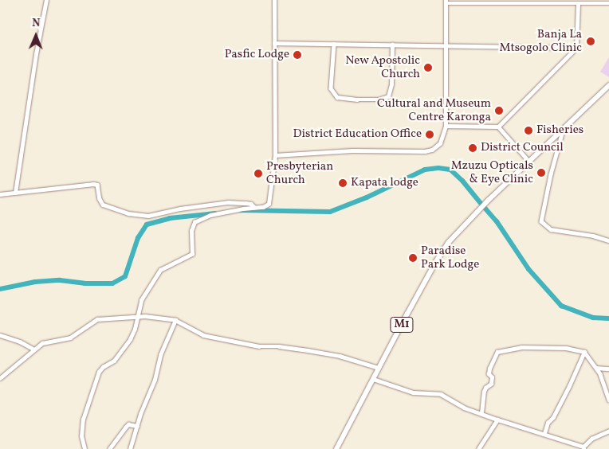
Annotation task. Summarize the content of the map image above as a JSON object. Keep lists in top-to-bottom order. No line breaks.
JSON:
{"streets":{"highway":["M1"]},"places":["Banja La Mtsogolo Clinic","Pasfic Lodge","New Apostolic Church","Cultural and Museum Centre Karonga","Fisheries","District Education Office","District Council","Mzuzu Opticals & Eye Clinic","Presbyterian Church","Kapata lodge","Paradise Park Lodge"],"north":"top"}
